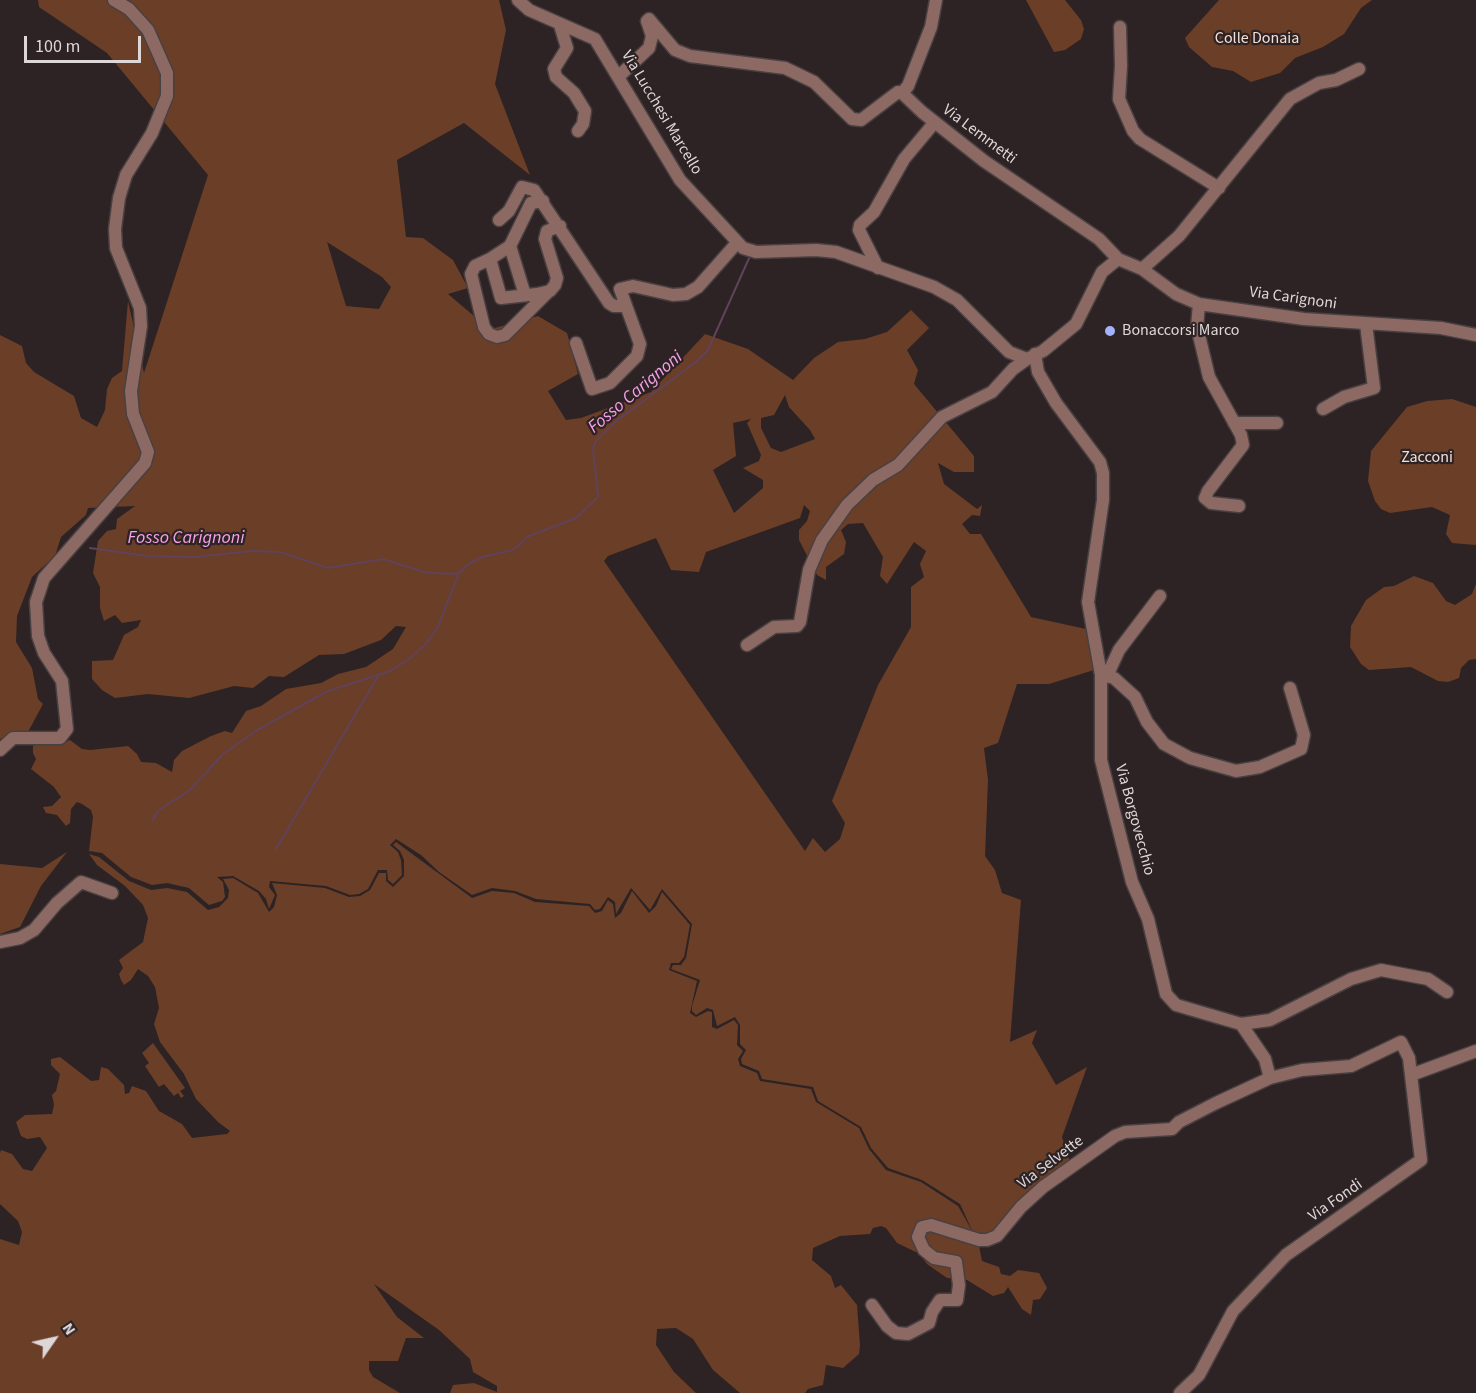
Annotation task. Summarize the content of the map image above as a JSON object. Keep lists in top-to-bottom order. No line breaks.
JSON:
{"streets":{"street":["Via Lucchesi Marcello","Via Lemmetti","Via Carignoni","Via Borgovecchio","Via Selvette","Via Fondi"]},"crossings":[["Via Lemmetti","Via Carignoni"]],"water":["Fosso Carignoni"],"parks":["Colle Donaia","Zacconi"],"places":["Bonaccorsi Marco"],"scale_bar":"100 m","north":"top right"}
